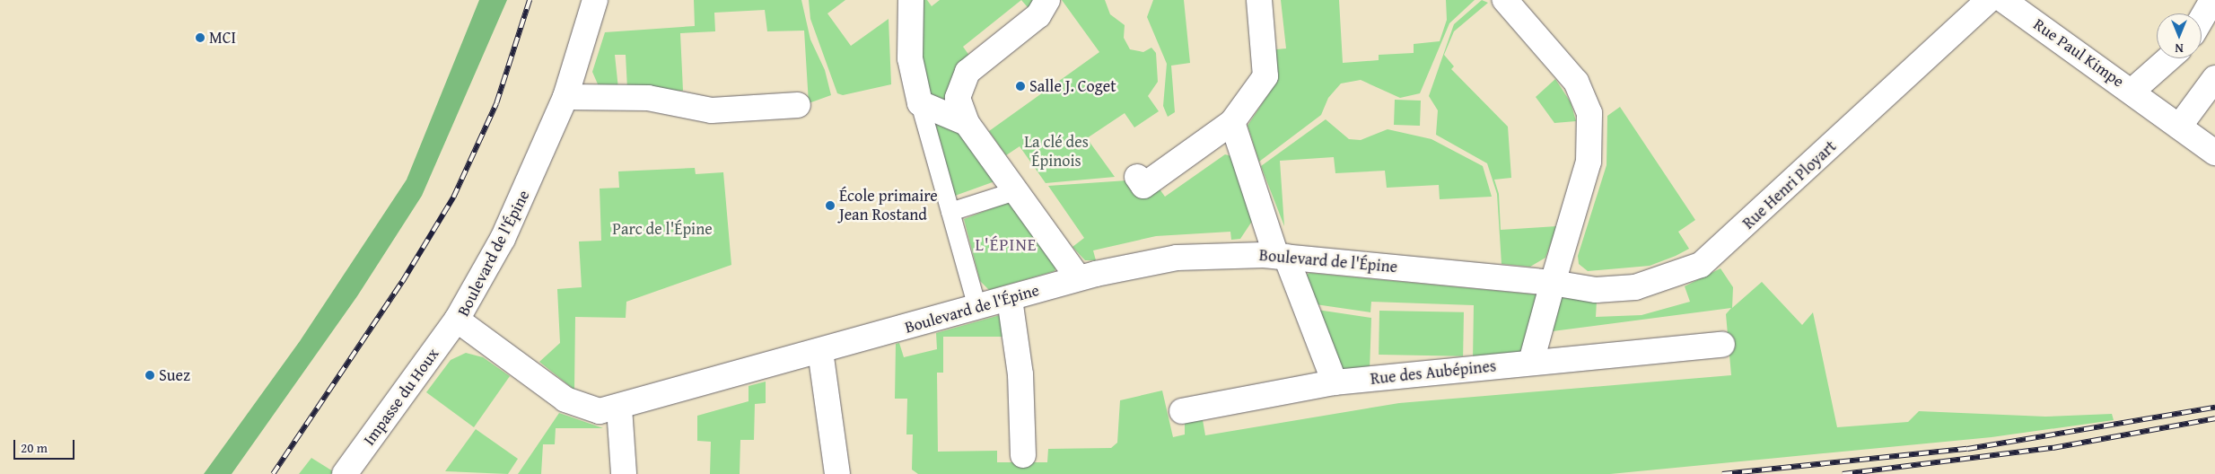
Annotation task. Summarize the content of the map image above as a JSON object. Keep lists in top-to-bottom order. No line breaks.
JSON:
{"streets":{"street":["Rue Paul Kimpe","Rue Henri Ployart","Boulevard de l'Épine","Rue des Aubépines","Impasse du Houx"]},"crossings":[["Rue Henri Ployart","Boulevard de l'Épine"],["Boulevard de l'Épine","Impasse du Houx"]],"districts":["L'ÉPINE"],"parks":["La clé des Épinois","Parc de l'Épine"],"places":["MCI","Salle J. Coget","École primaire Jean Rostand","Suez"],"scale_bar":"20 m","north":"bottom"}
